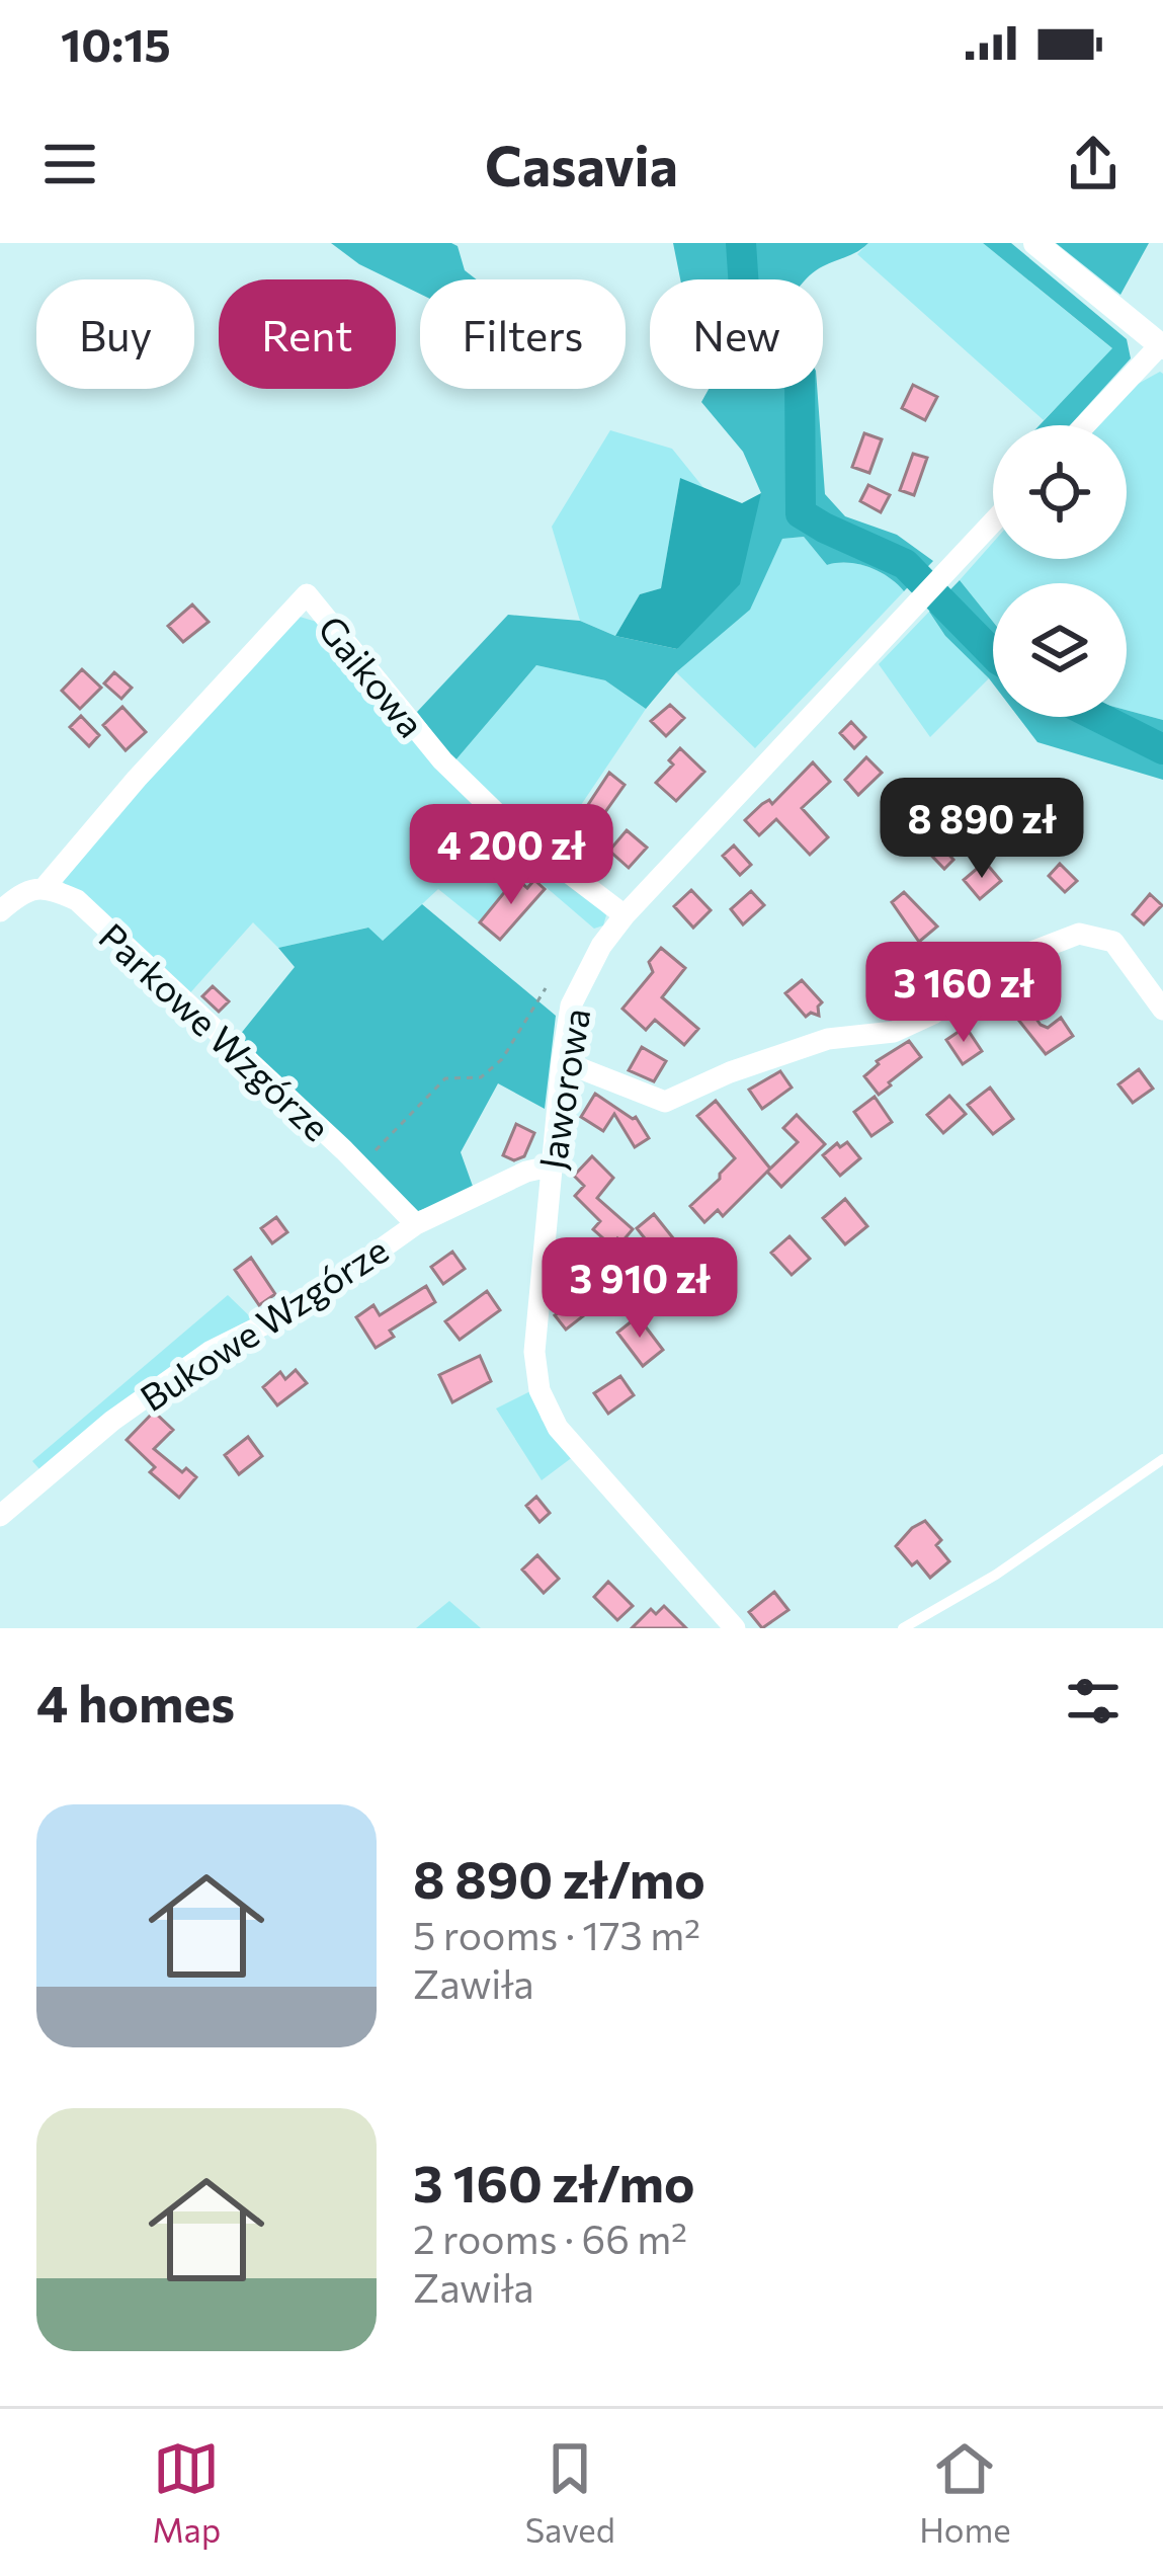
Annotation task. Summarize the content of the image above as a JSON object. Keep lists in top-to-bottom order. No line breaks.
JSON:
{"streets":{"street":["Gaikowa","Parkowe Wzgórze","Jaworowa","Bukowe Wzgórze"]},"crossings":[["Gaikowa","Parkowe Wzgórze"],["Gaikowa","Jaworowa"],["Parkowe Wzgórze","Bukowe Wzgórze"],["Jaworowa","Bukowe Wzgórze"]],"page":{"status":"10:15","header":"Casavia","chip":["Buy","Rent","Filters","New"],"price":["8 890 zł","4 200 zł","3 160 zł","3 910 zł"],"heading":"4 homes","list":[{"name":"8 890 zł/mo","note":"5 rooms · 173 m² · Zawiła"},{"name":"3 160 zł/mo","note":"2 rooms · 66 m² · Zawiła"}],"tabs":["Map","Saved","Home"]}}
